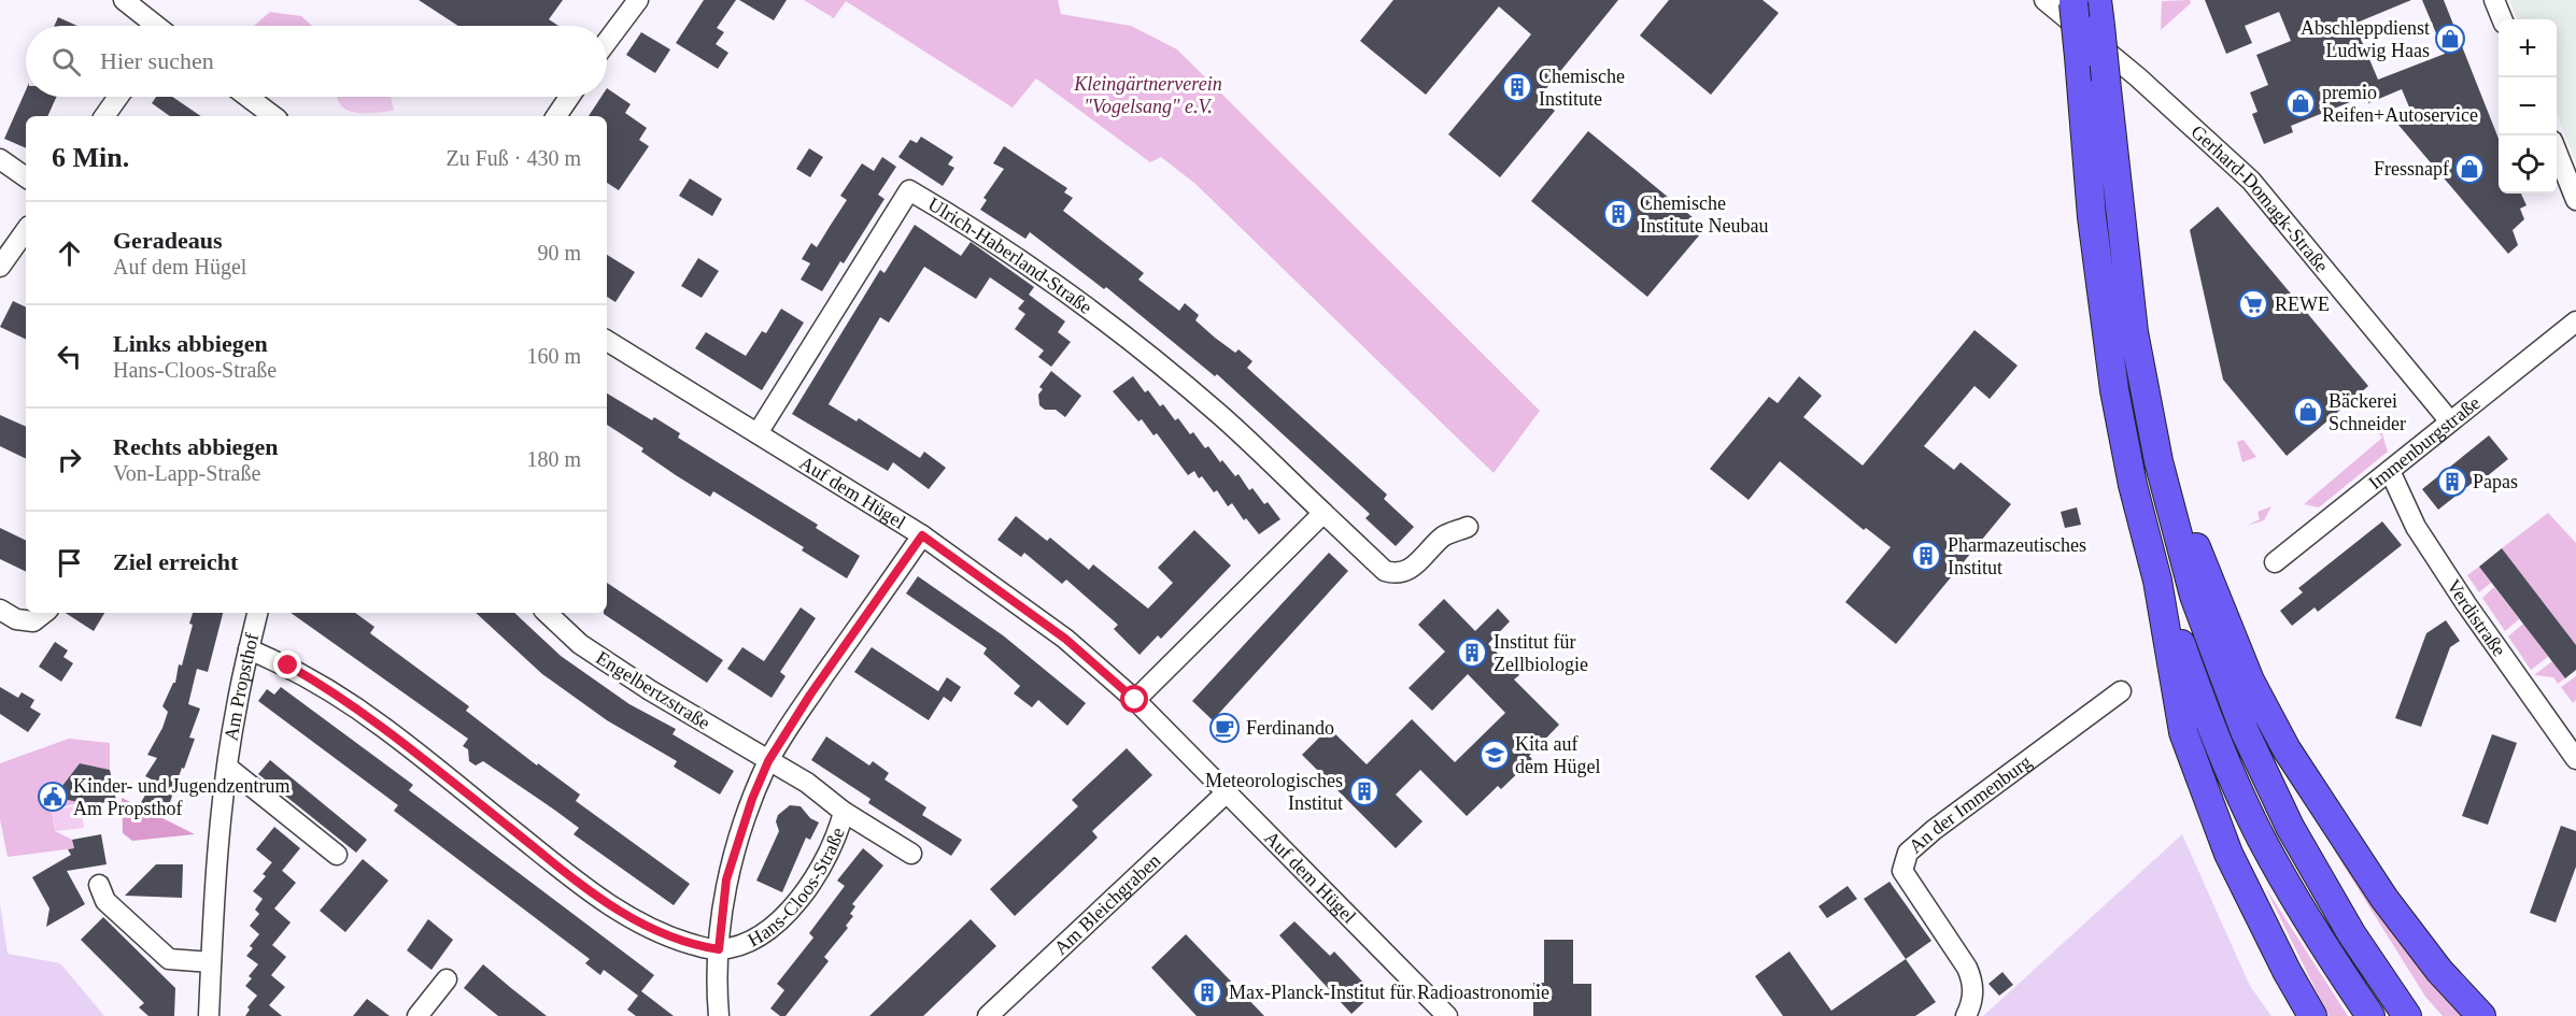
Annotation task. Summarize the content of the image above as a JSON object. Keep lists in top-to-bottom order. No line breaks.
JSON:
{"streets":{"street":["Gerhard-Domagk-Straße","Ulrich-Haberland-Straße","Immenburgstraße","Auf dem Hügel","Verdistraße","Am Propsthof","Engelbertzstraße","An der Immenburg","Hans-Cloos-Straße","Am Bleichgraben"]},"crossings":[["Gerhard-Domagk-Straße","Immenburgstraße"],["Ulrich-Haberland-Straße","Auf dem Hügel"],["Immenburgstraße","Verdistraße"],["Auf dem Hügel","Hans-Cloos-Straße"],["Auf dem Hügel","Am Bleichgraben"],["Engelbertzstraße","Hans-Cloos-Straße"]],"parks":["Kleingärtnerverein \"Vogelsang\" e.V."],"places":{"shop":["Abschleppdienst Ludwig Haas","premio Reifen+Autoservice","Fressnapf","Bäckerei Schneider"],"building":["Chemische Institute","Chemische Institute Neubau","Papas","Pharmazeutisches Institut","Institut für Zellbiologie","Meteorologisches Institut","Max-Planck-Institut für Radioastronomie"],"supermarket":["REWE"],"cafe":["Ferdinando"],"school or university":["Kita auf dem Hügel"],"public building":["Kinder- und Jugendzentrum Am Propsthof"]},"page":{"map_buttons":["+","−"],"search":"Hier suchen","heading":["6 Min.","Zu Fuß · 430 m"],"list":[["Geradeaus","Auf dem Hügel","90 m"],["Links abbiegen","Hans-Cloos-Straße","160 m"],["Rechts abbiegen","Von-Lapp-Straße","180 m"],"Ziel erreicht"]}}
